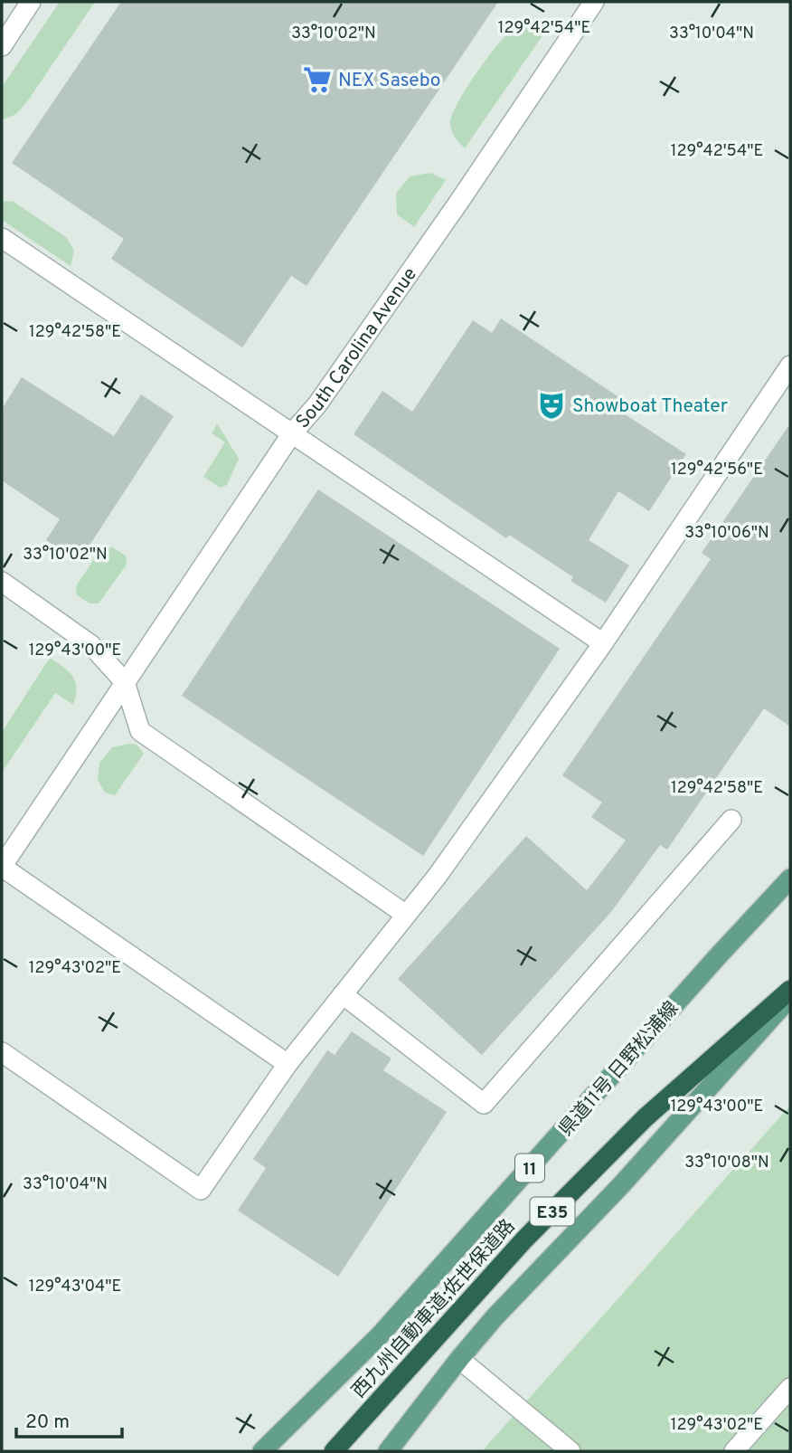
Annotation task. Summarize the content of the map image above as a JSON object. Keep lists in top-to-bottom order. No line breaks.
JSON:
{"streets":{"highway":["E35","西九州自動車道;佐世保道路"],"main road":["県道11号 日野松浦線","11"],"street":["South Carolina Avenue"]},"places":{"supermarket":["NEX Sasebo"],"theatre":["Showboat Theater"]},"scale_bar":"20 m","coordinates":["129°42'54\"E","33°10'04\"N","33°10'02\"N","129°42'58\"E","129°42'56\"E","33°10'06\"N","129°43'00\"E","129°43'02\"E","33°10'08\"N","129°43'04\"E"]}
